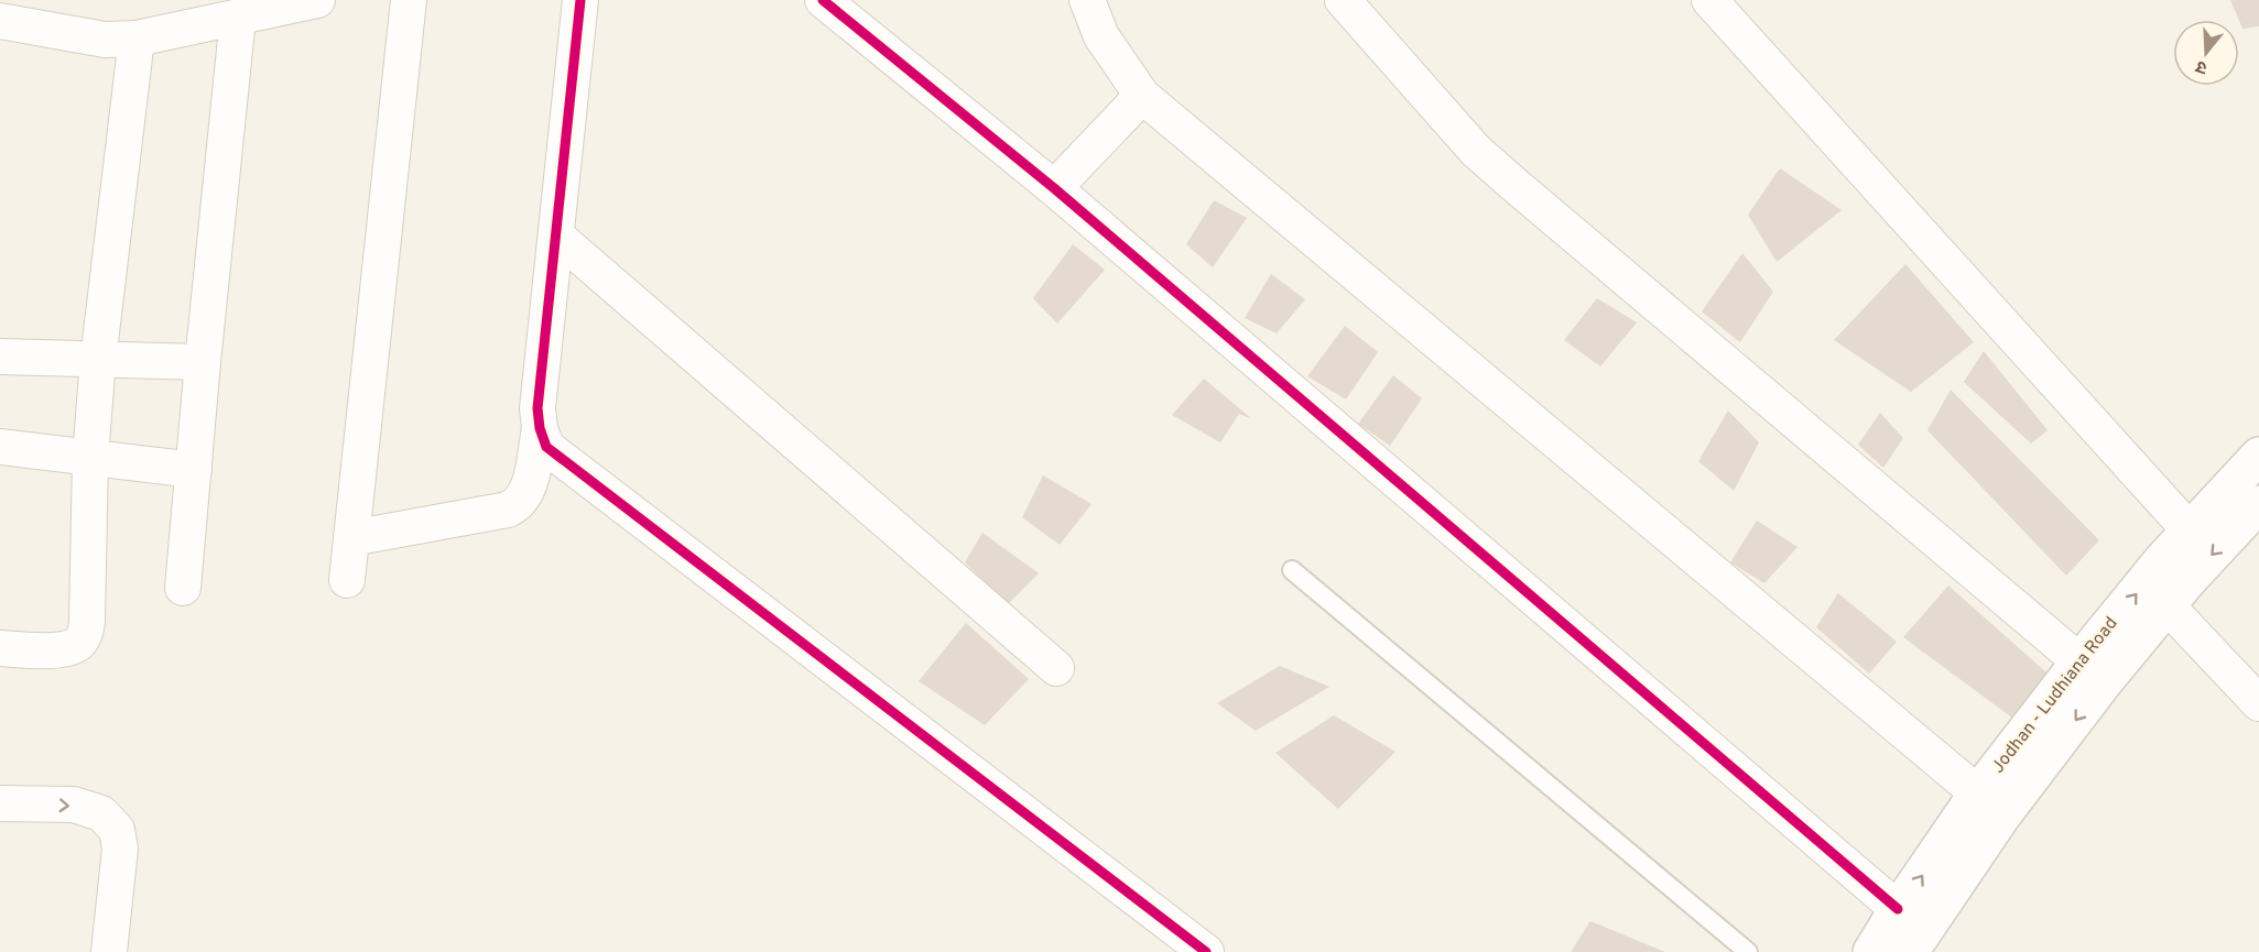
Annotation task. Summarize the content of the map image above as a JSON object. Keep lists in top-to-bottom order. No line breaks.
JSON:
{"streets":{"street":["Jodhan - Ludhiana Road"]},"north":"bottom"}
